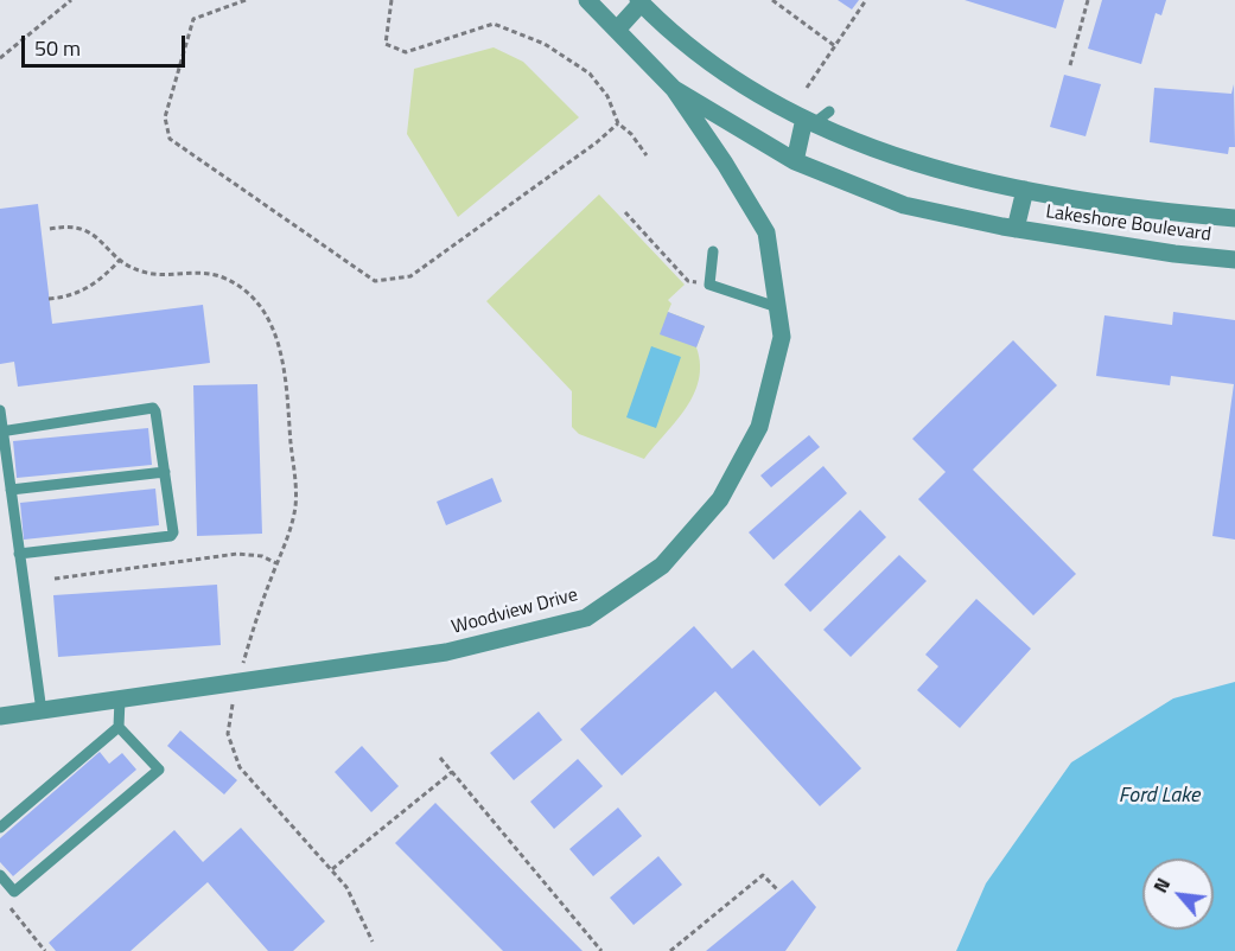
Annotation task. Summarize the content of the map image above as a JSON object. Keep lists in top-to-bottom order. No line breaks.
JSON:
{"streets":{"street":["Lakeshore Boulevard","Woodview Drive"]},"crossings":[["Lakeshore Boulevard","Woodview Drive"]],"water":["Ford Lake"],"scale_bar":"50 m","north":"top left"}
